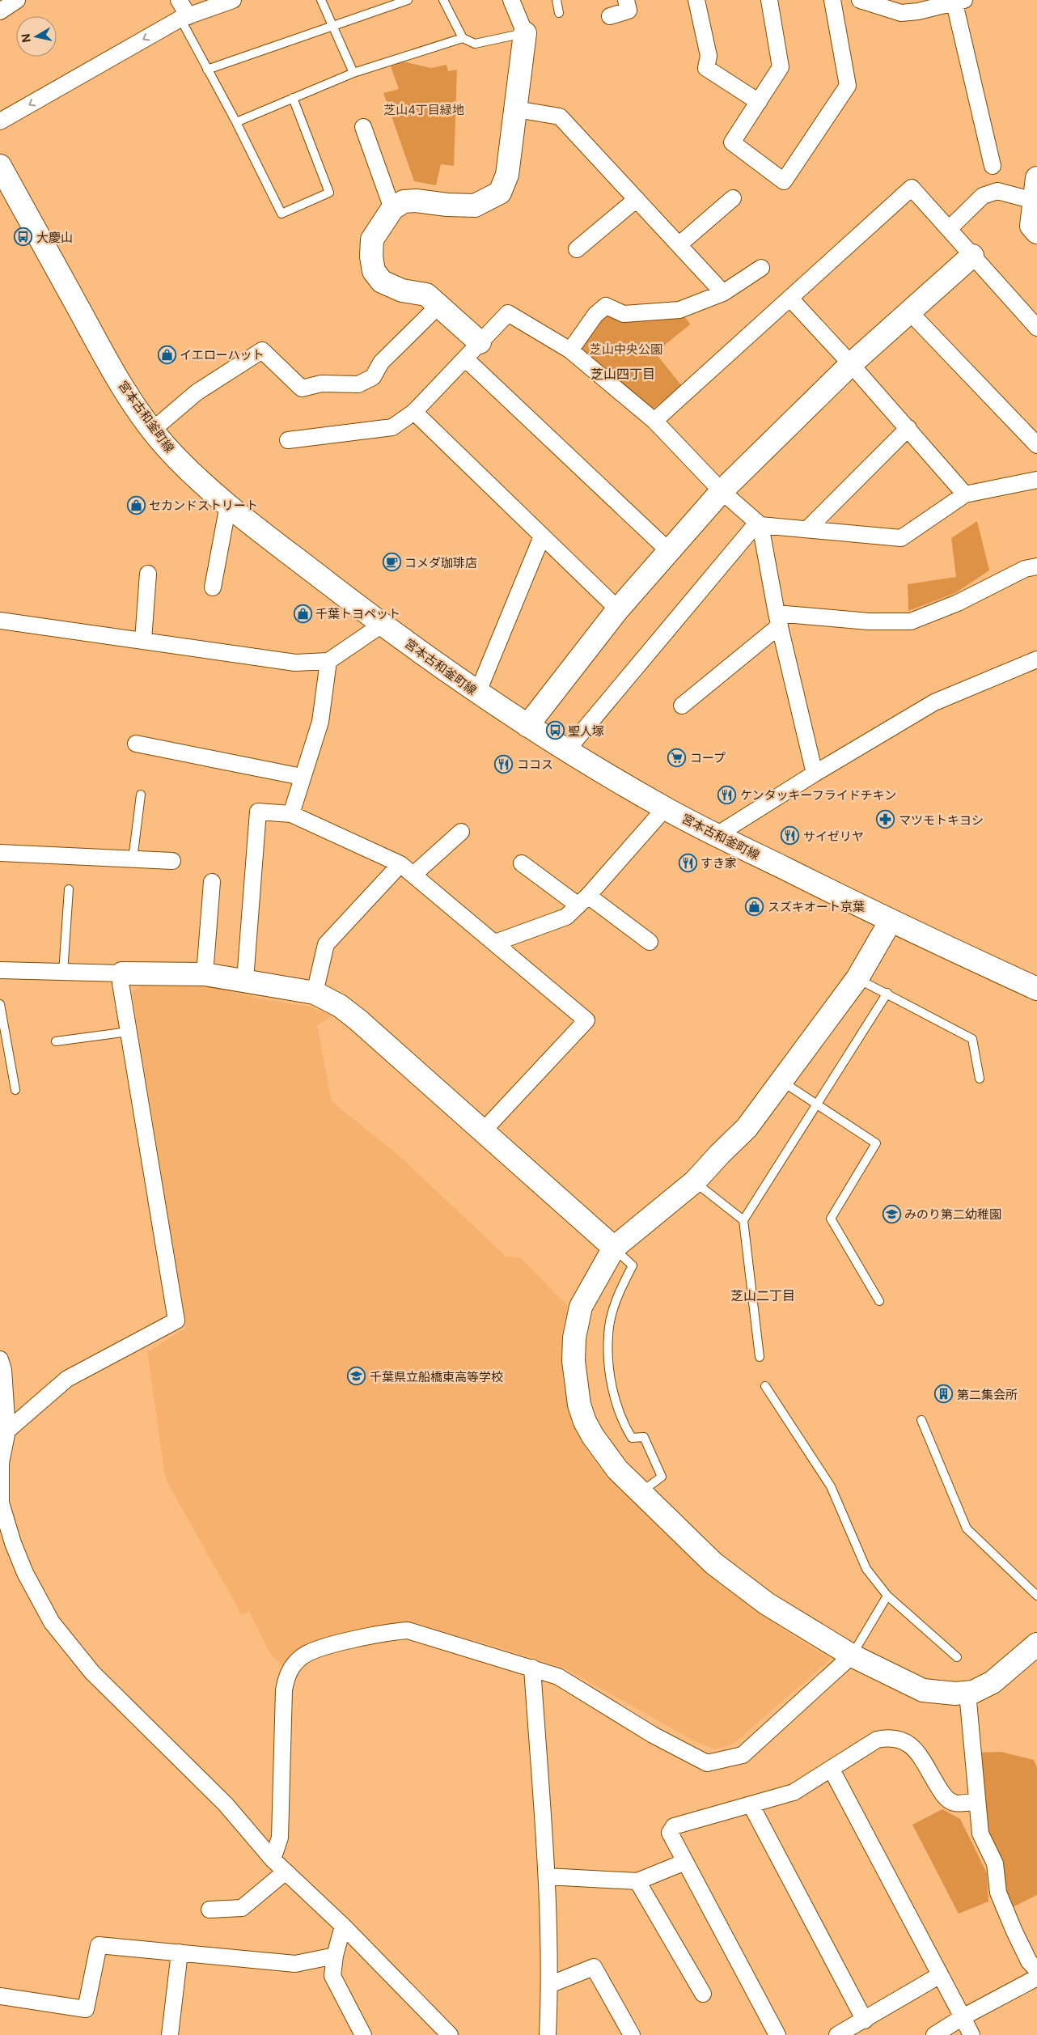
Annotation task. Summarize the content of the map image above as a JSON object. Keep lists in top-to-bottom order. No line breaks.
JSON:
{"streets":{"street":["宮本古和釜町線"]},"districts":["芝山四丁目","芝山二丁目"],"parks":["芝山4丁目緑地","芝山中央公園"],"places":{"bus stop":["大慶山","聖人塚"],"shop":["イエローハット","セカンドストリート","千葉トヨペット","スズキオート京葉"],"cafe":["コメダ珈琲店"],"supermarket":["コープ"],"restaurant":["ココス","ケンタッキーフライドチキン","サイゼリヤ","すき家"],"pharmacy":["マツモトキヨシ"],"school or university":["みのり第二幼稚園","千葉県立船橋東高等学校"],"building":["第二集会所"]},"north":"left"}
